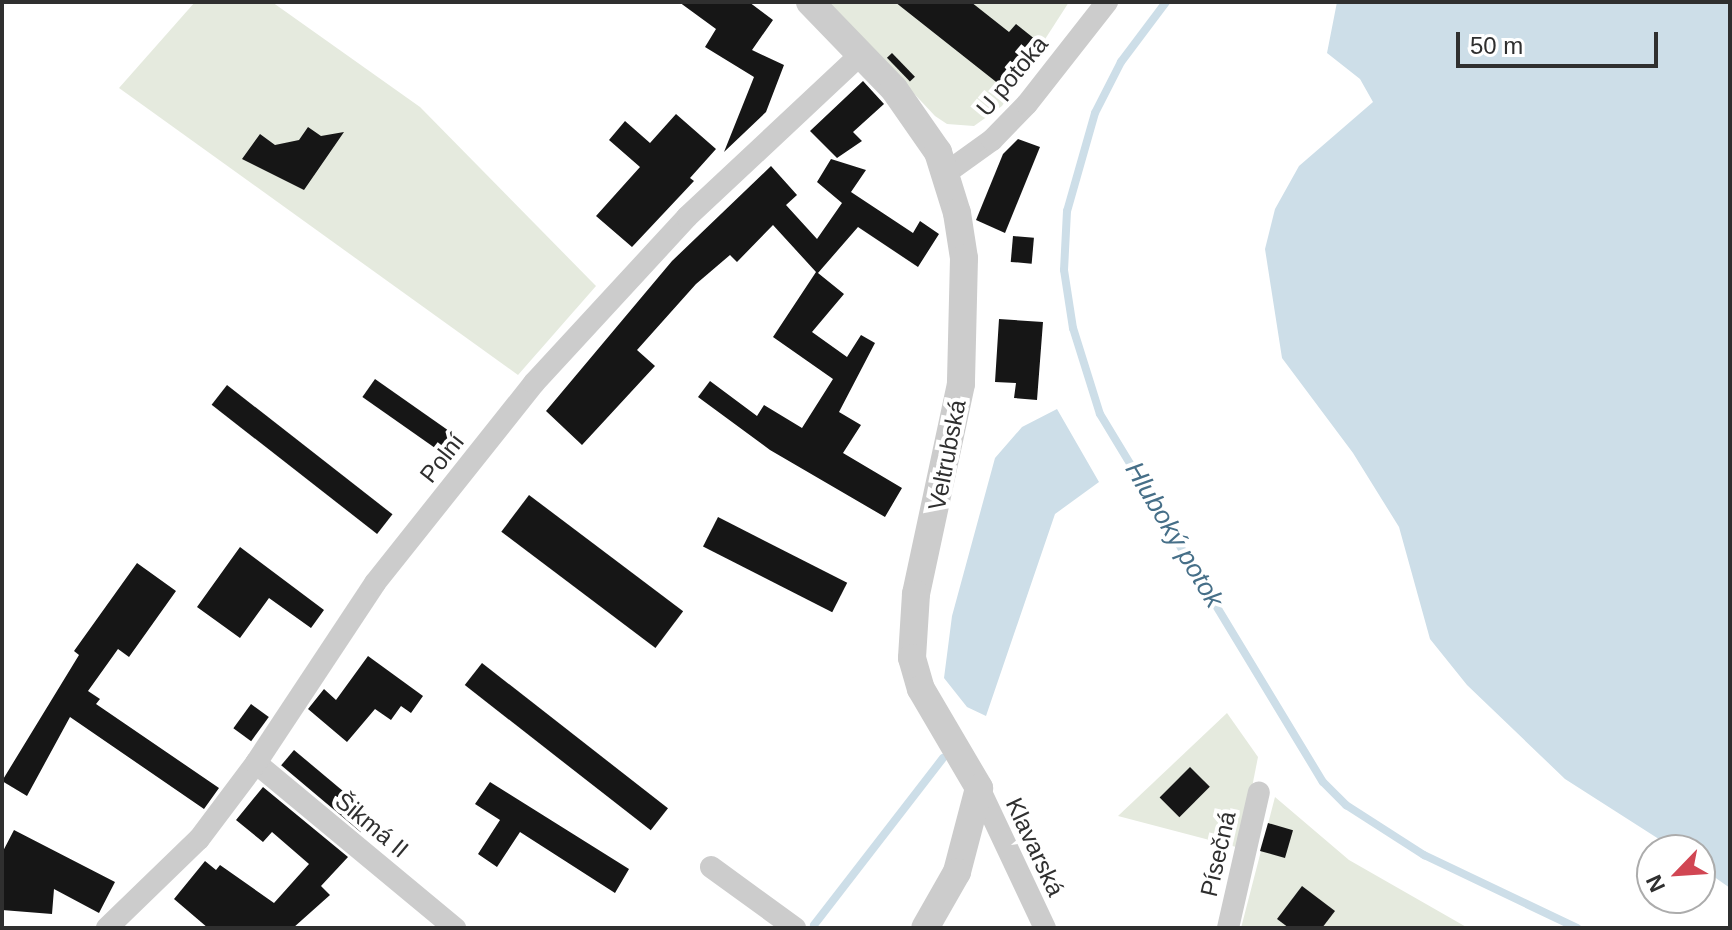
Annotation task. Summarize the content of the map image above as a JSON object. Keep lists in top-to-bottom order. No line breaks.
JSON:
{"streets":{"street":["U potoka","Veltrubská","Polní","Šikmá II","Klavarská","Písečná"]},"crossings":[["U potoka","Veltrubská"],["Veltrubská","Polní"],["Veltrubská","Klavarská"],["Polní","Šikmá II"]],"water":["Hluboký potok"],"scale_bar":"50 m","north":"bottom left"}
